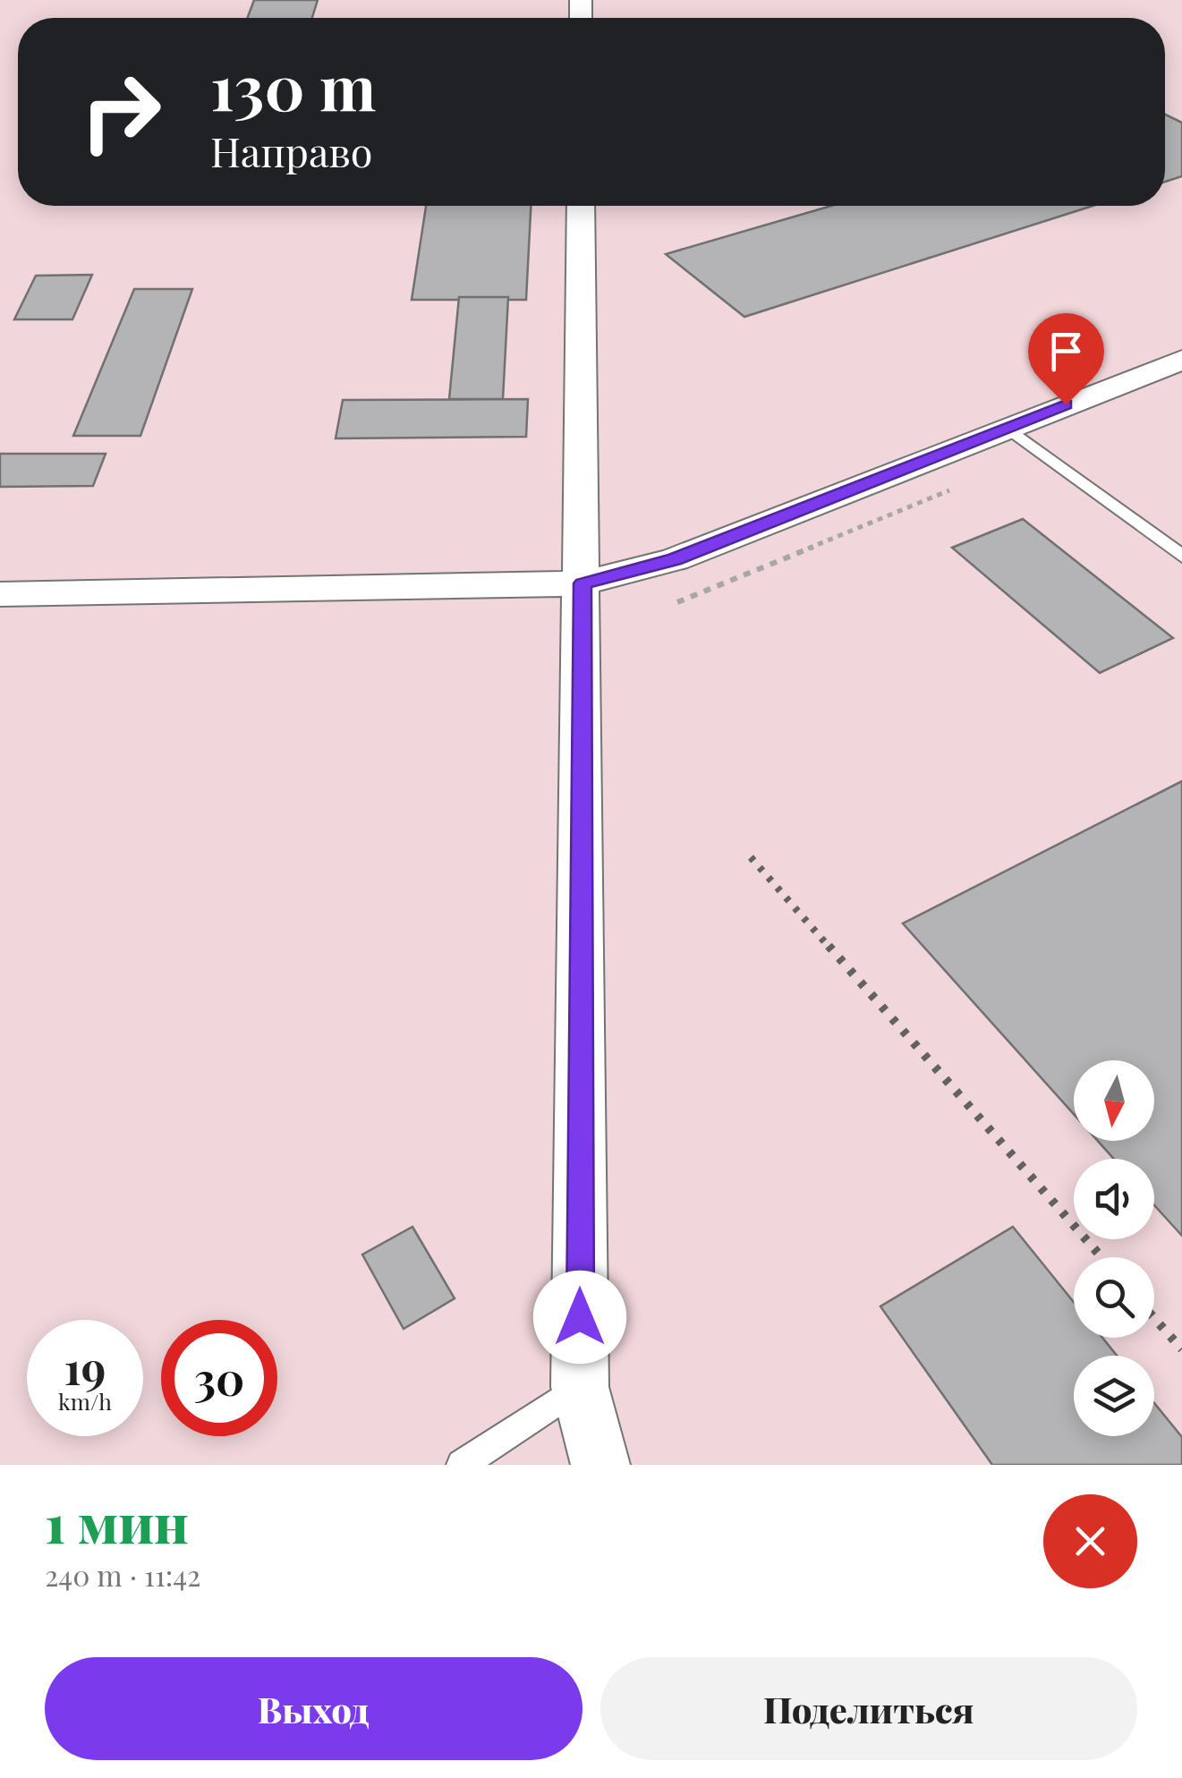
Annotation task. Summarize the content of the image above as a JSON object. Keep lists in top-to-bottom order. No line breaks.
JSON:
{"north":"bottom","page":{"turn":["130 m","Направо"],"speed":"19 km/h","limit":"30","heading":["1 мин","240 m · 11:42"],"buttons":["Выход","Поделиться"]}}
